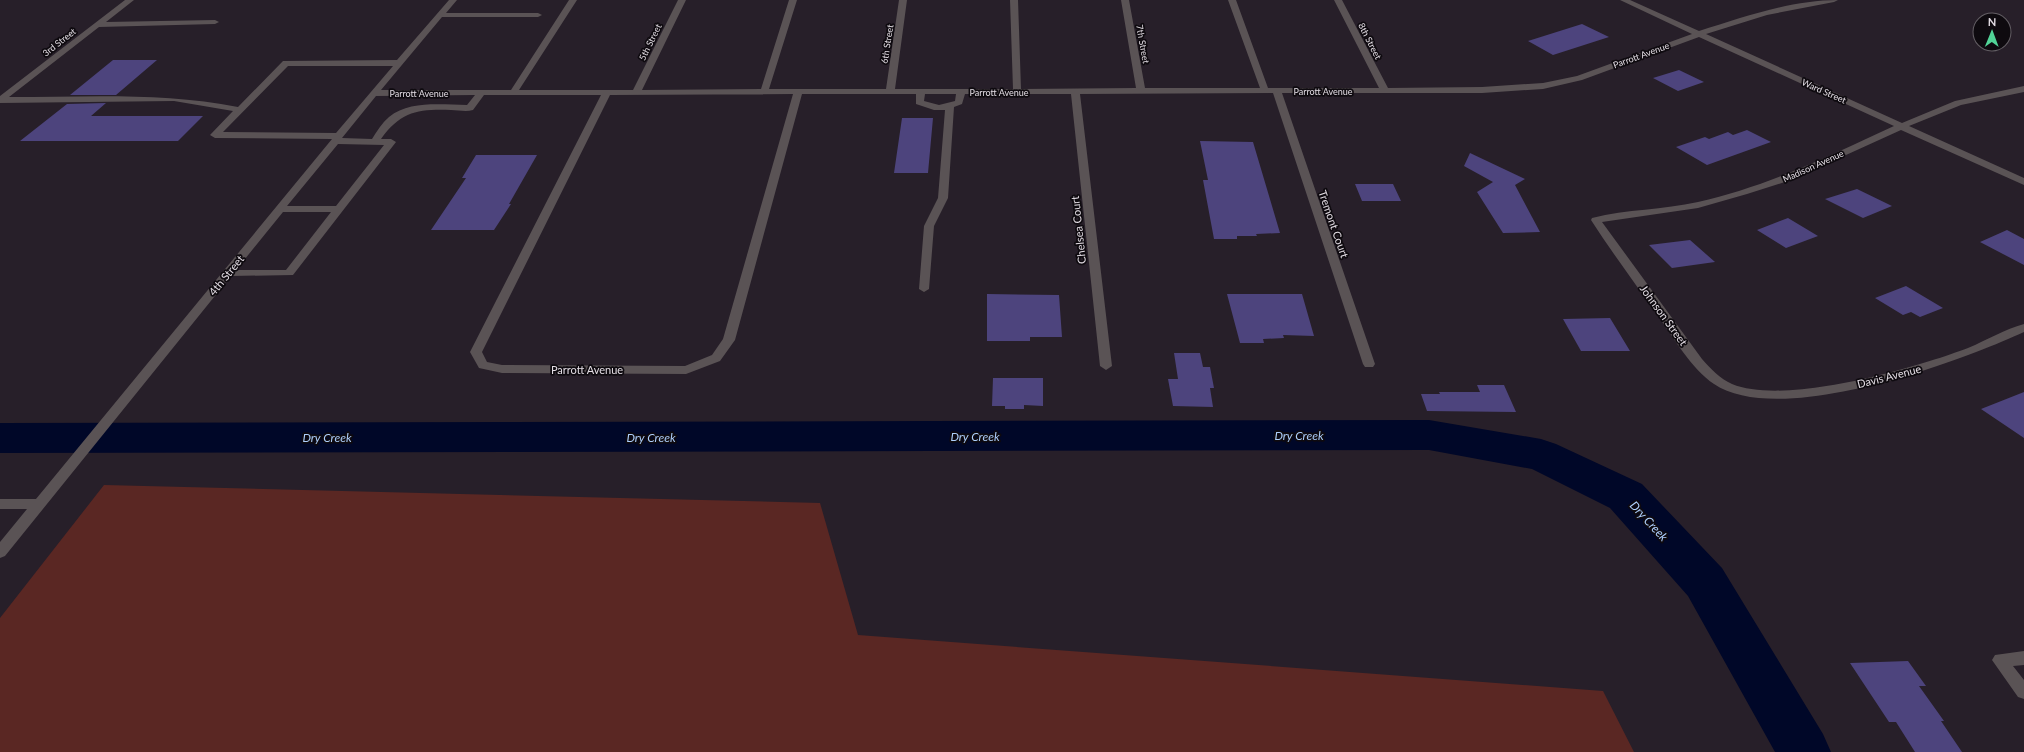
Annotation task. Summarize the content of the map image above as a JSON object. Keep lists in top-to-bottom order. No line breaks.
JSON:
{"streets":{"street":["8th Street","3rd Street","5th Street","6th Street","7th Street","Parrott Avenue","Ward Street","Madison Avenue","Tremont Court","Chelsea Court","4th Street","Johnson Street","Davis Avenue"]},"crossings":[["8th Street","Parrott Avenue"],["5th Street","Parrott Avenue"],["6th Street","Parrott Avenue"],["7th Street","Parrott Avenue"],["Parrott Avenue","Ward Street"],["Parrott Avenue","Tremont Court"],["Parrott Avenue","Chelsea Court"],["Parrott Avenue","4th Street"],["Ward Street","Madison Avenue"],["Madison Avenue","Johnson Street"],["Johnson Street","Davis Avenue"]],"water":["Dry Creek"],"north":"top"}
